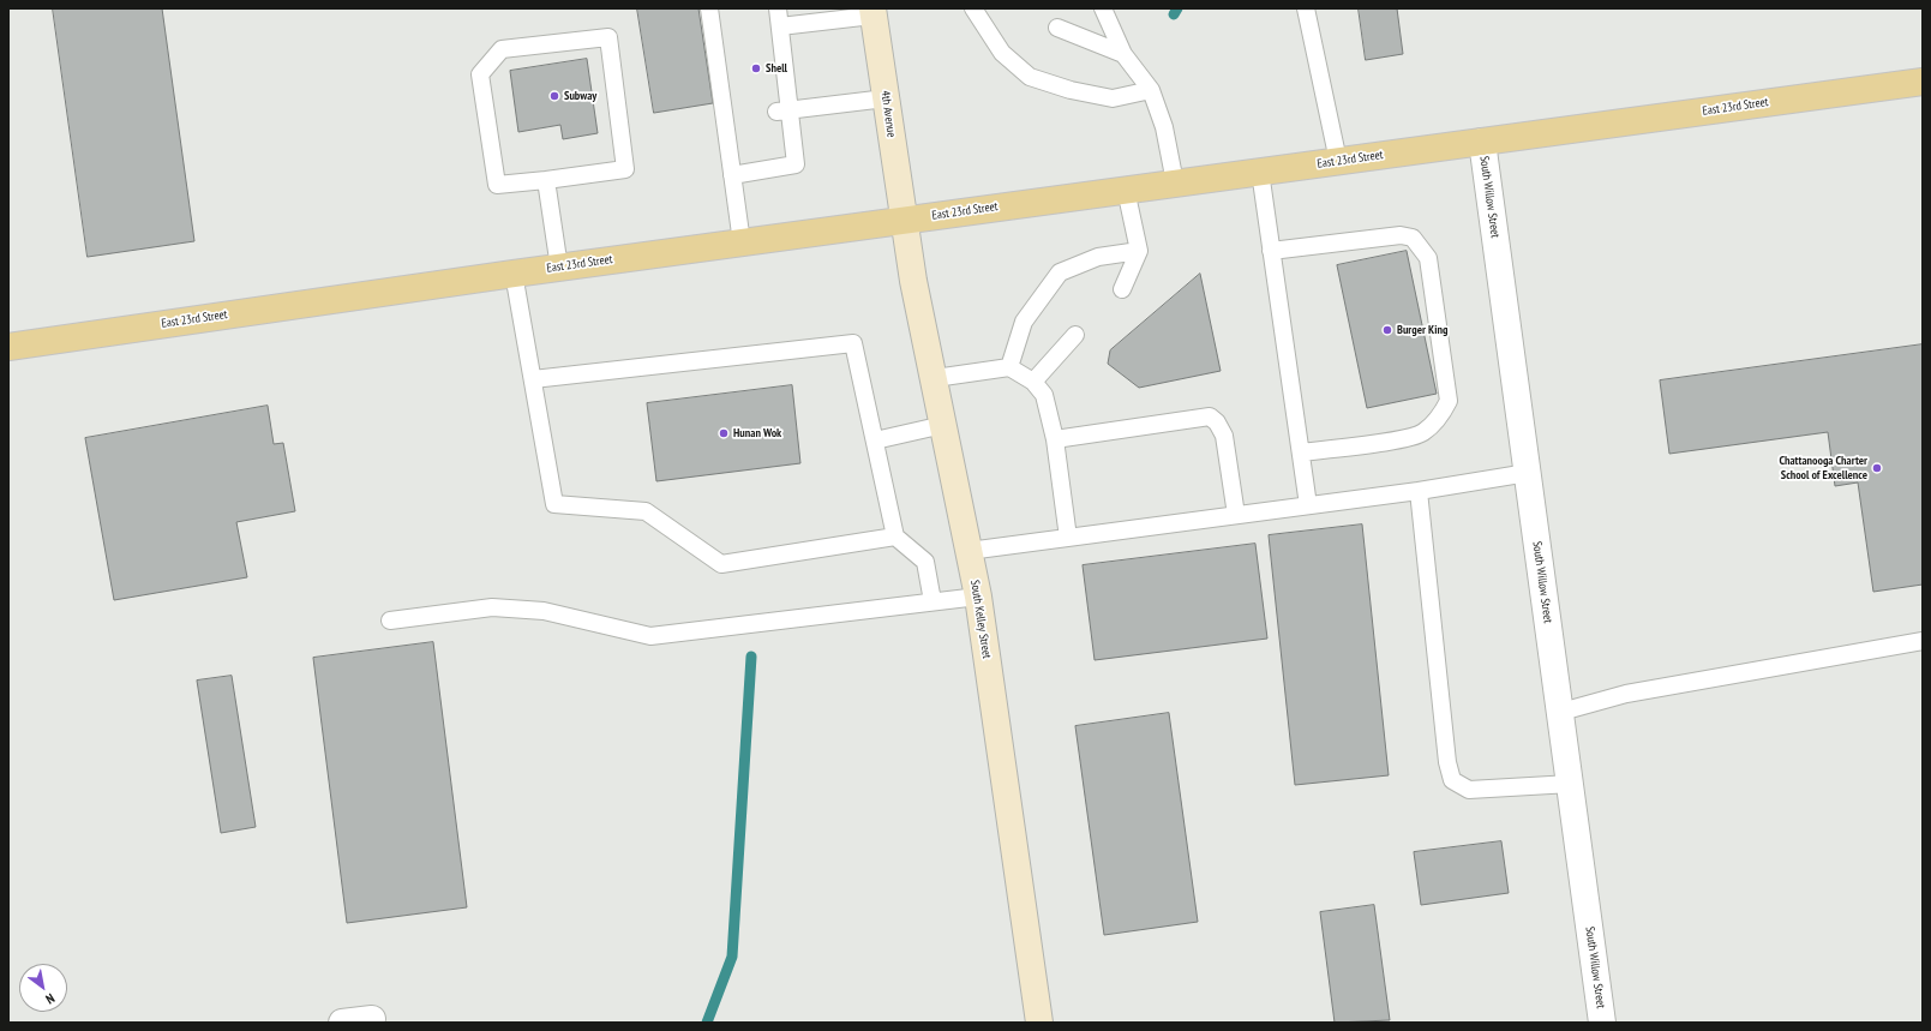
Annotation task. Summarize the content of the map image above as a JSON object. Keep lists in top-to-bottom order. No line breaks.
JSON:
{"streets":{"main road":["East 23rd Street","4th Avenue","South Kelley Street"],"street":["South Willow Street"]},"crossings":[["East 23rd Street","4th Avenue"],["East 23rd Street","South Willow Street"],["East 23rd Street","South Kelley Street"],["4th Avenue","South Kelley Street"]],"places":["Shell","Subway","Burger King","Hunan Wok","Chattanooga Charter School of Excellence"],"north":"bottom right"}
